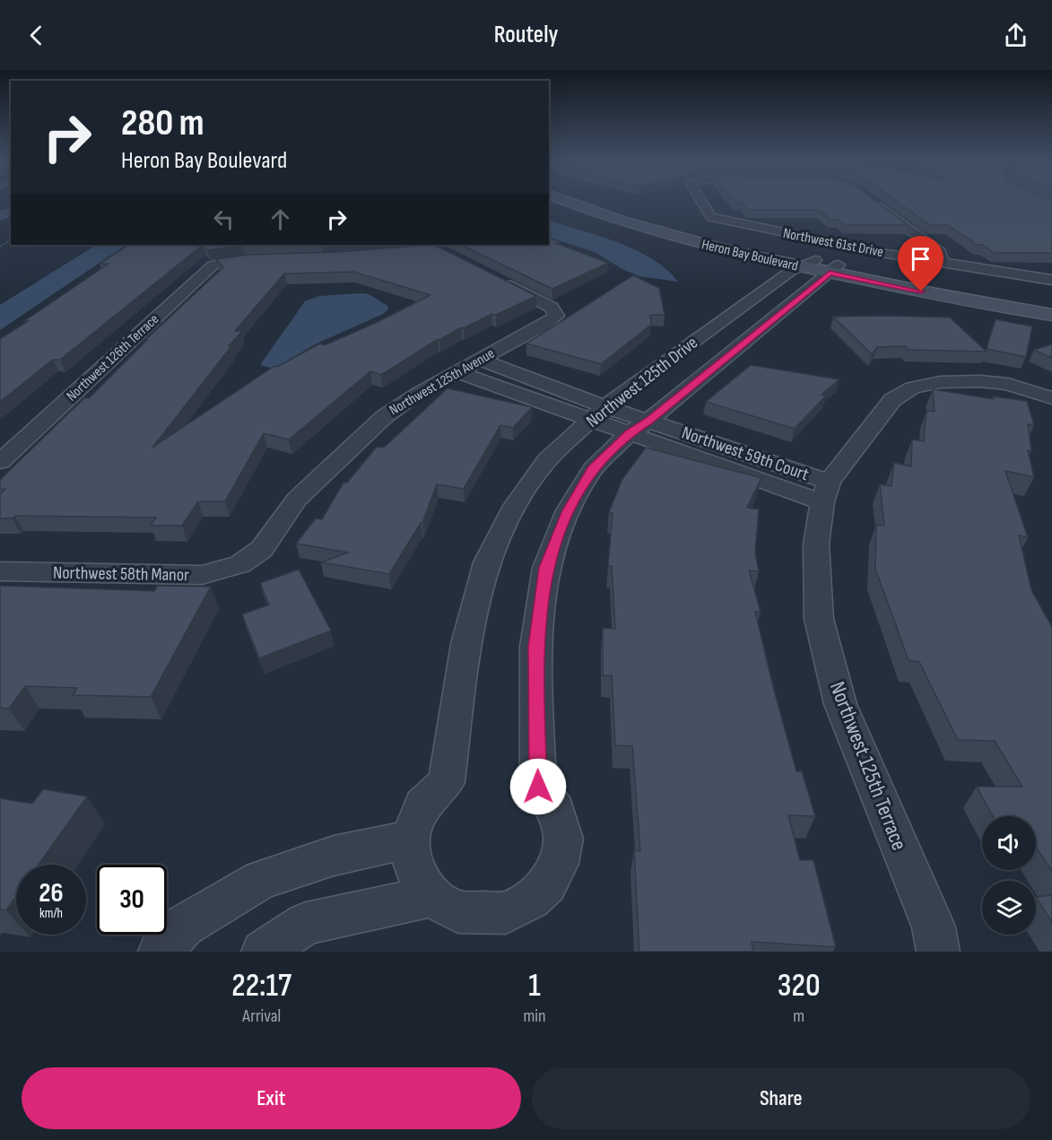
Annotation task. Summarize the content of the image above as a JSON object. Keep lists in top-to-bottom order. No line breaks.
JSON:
{"streets":{"street":["Northwest 61st Drive","Heron Bay Boulevard","Northwest 126th Terrace","Northwest 125th Avenue","Northwest 125th Drive","Northwest 59th Court","Northwest 58th Manor","Northwest 125th Terrace"]},"crossings":[["Heron Bay Boulevard","Northwest 125th Drive"],["Northwest 125th Avenue","Northwest 59th Court"],["Northwest 125th Avenue","Northwest 58th Manor"],["Northwest 125th Drive","Northwest 59th Court"],["Northwest 59th Court","Northwest 125th Terrace"]],"page":{"header":"Routely","turn":["280 m","Heron Bay Boulevard"],"speed":"26 km/h","limit":"30","eta":["22:17","Arrival","1","min","320","m"],"buttons":["Exit","Share"]}}
